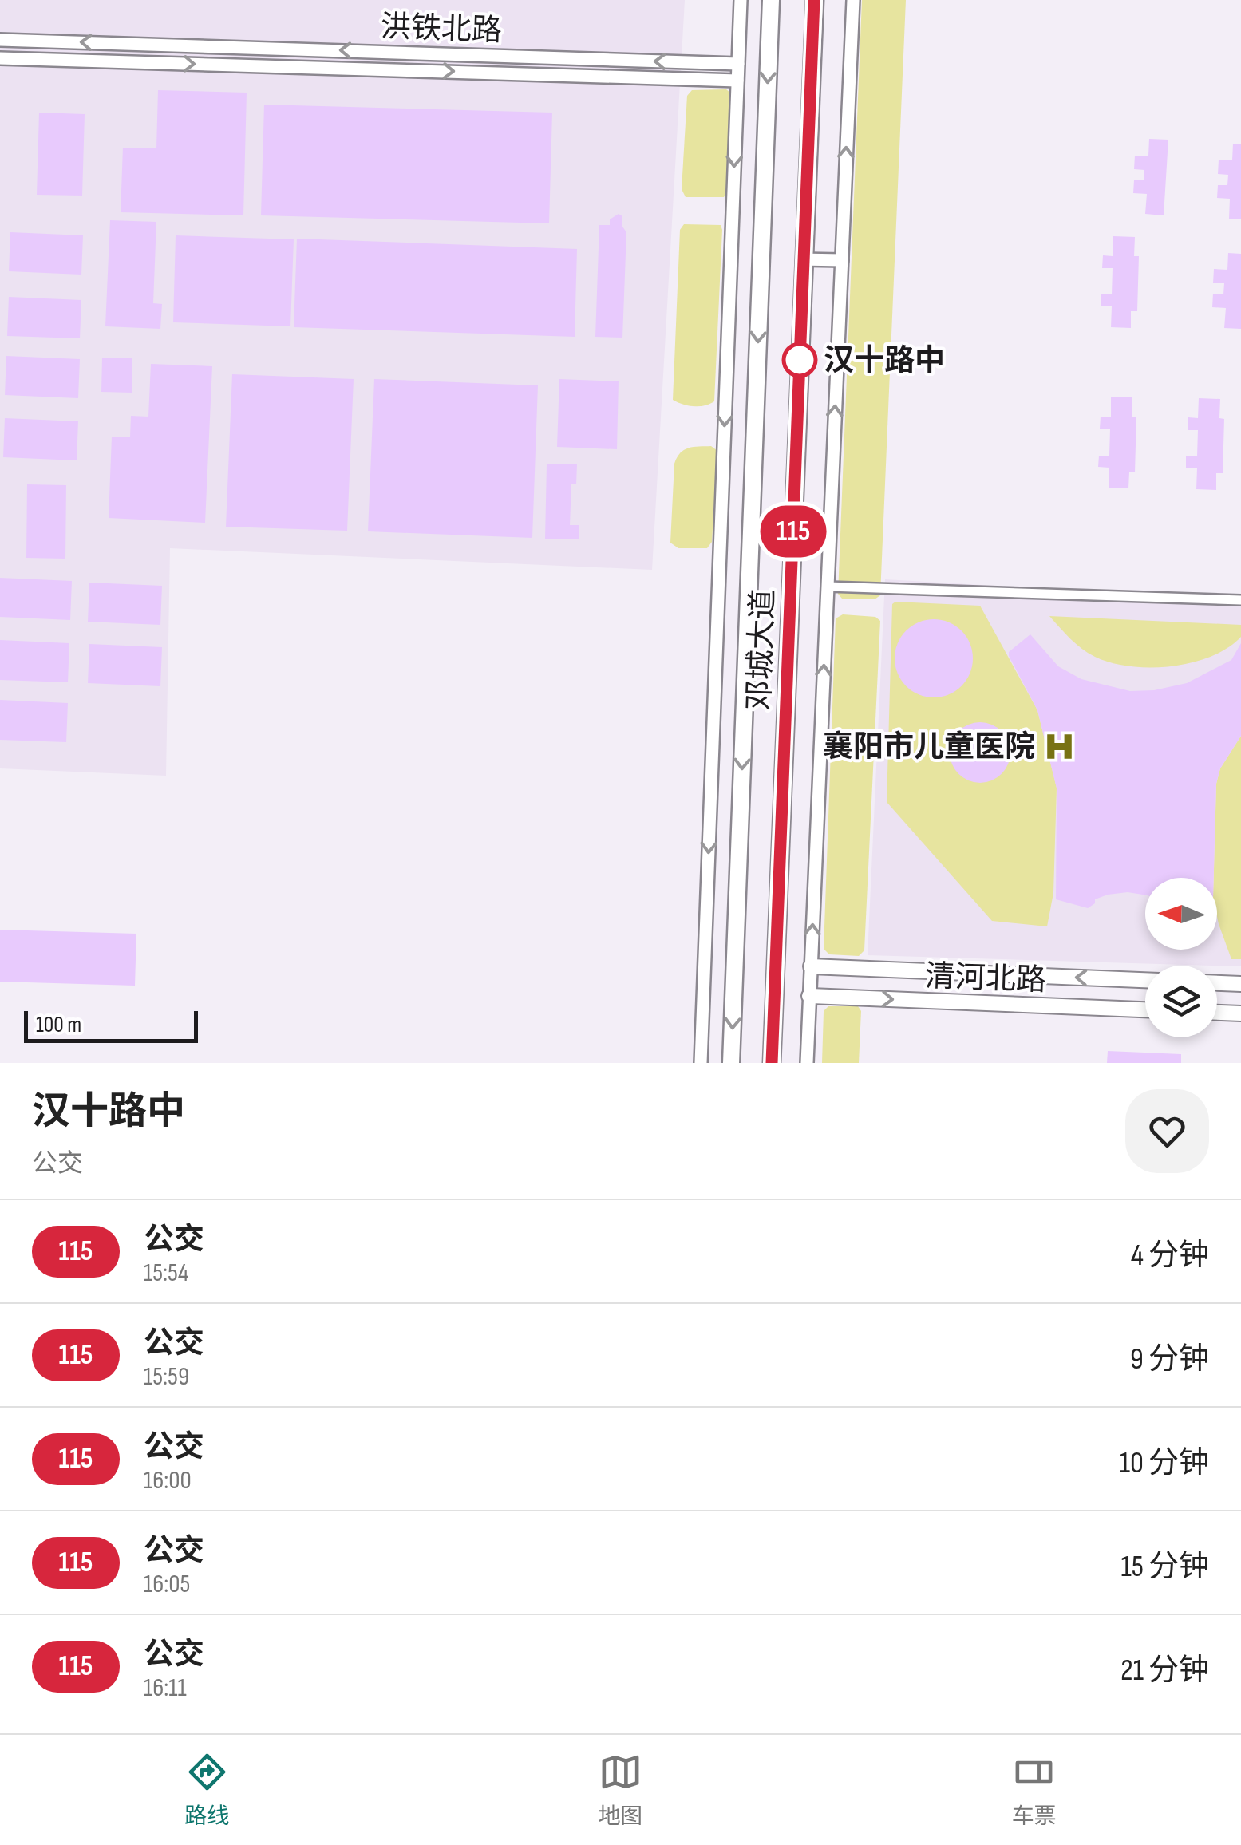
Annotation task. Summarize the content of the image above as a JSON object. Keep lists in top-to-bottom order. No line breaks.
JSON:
{"streets":{"highway":["邓城大道"],"main road":["清河北路"],"street":["洪铁北路"]},"places":{"other":["汉十路中"],"hospital":["襄阳市儿童医院"]},"lines":["bus line 115"],"scale_bar":"100 m","north":"left","page":{"on_map":"115","scale":"100 m","heading":["汉十路中","公交"],"list":[{"mark":"115","name":"公交","note":"15:54","value":"4 分钟"},{"mark":"115","name":"公交","note":"15:59","value":"9 分钟"},{"mark":"115","name":"公交","note":"16:00","value":"10 分钟"},{"mark":"115","name":"公交","note":"16:05","value":"15 分钟"},{"mark":"115","name":"公交","note":"16:11","value":"21 分钟"}],"tabs":["路线","地图","车票"]}}
